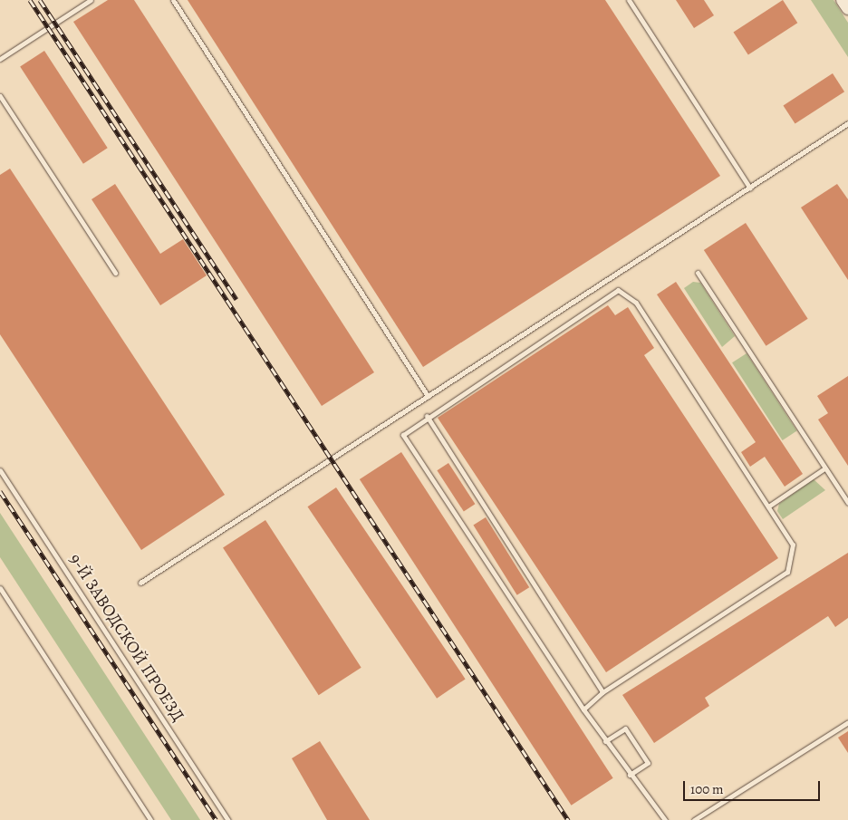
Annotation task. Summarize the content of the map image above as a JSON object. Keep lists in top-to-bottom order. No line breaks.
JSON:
{"streets":{"lane":["9-Й ЗАВОДСКОЙ ПРОЕЗД"]},"scale_bar":"100 m"}
